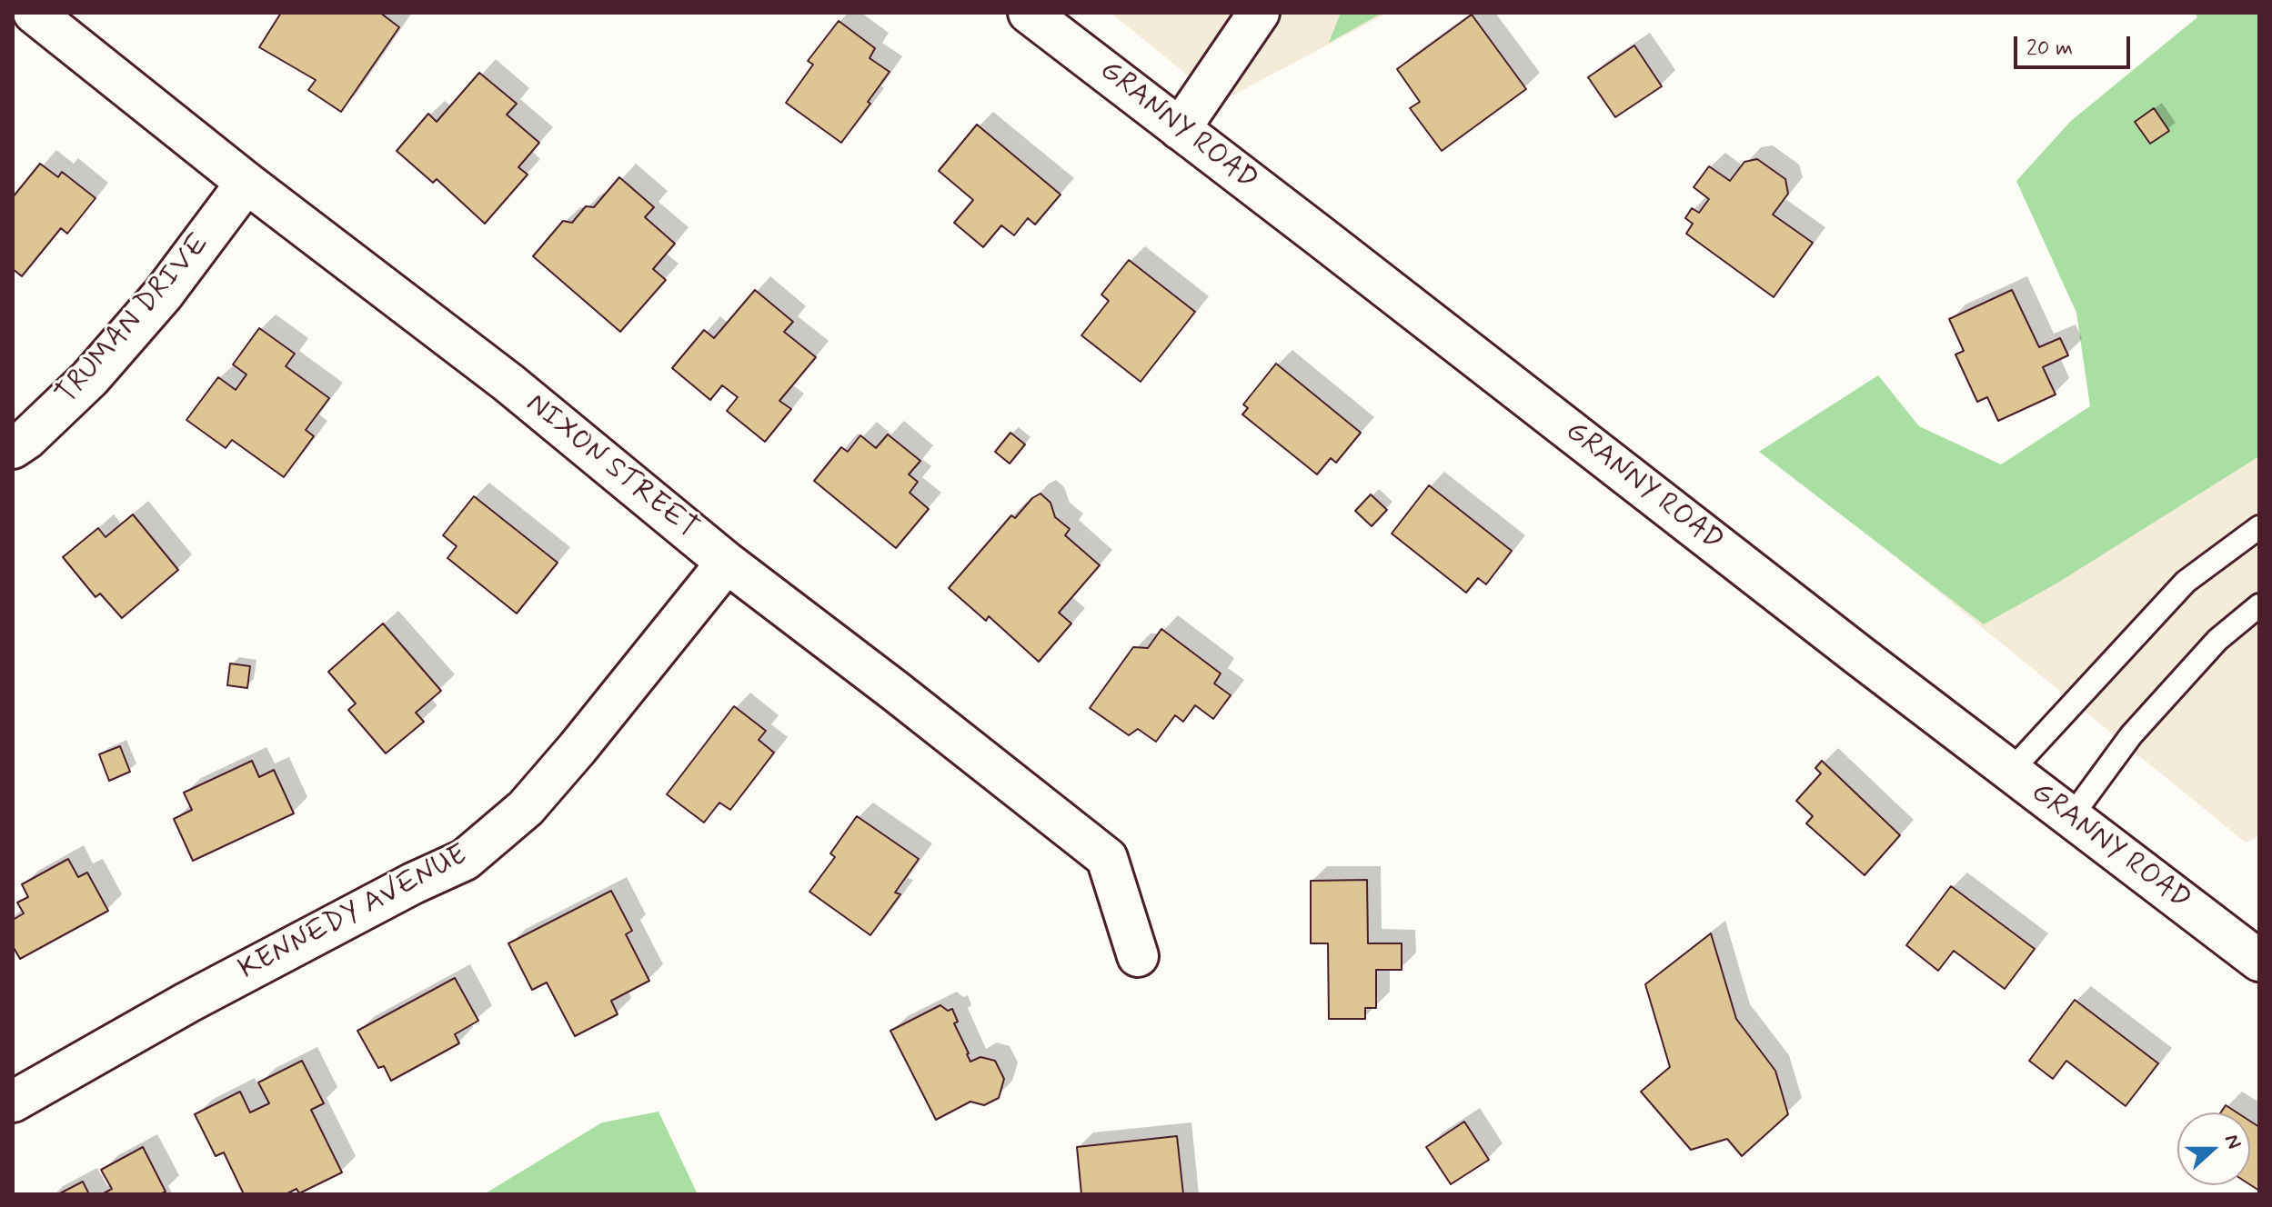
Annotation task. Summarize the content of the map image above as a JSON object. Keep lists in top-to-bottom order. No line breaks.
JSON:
{"streets":{"street":["GRANNY ROAD","TRUMAN DRIVE","NIXON STREET","KENNEDY AVENUE"]},"crossings":[["TRUMAN DRIVE","NIXON STREET"],["NIXON STREET","KENNEDY AVENUE"]],"scale_bar":"20 m","north":"right"}
